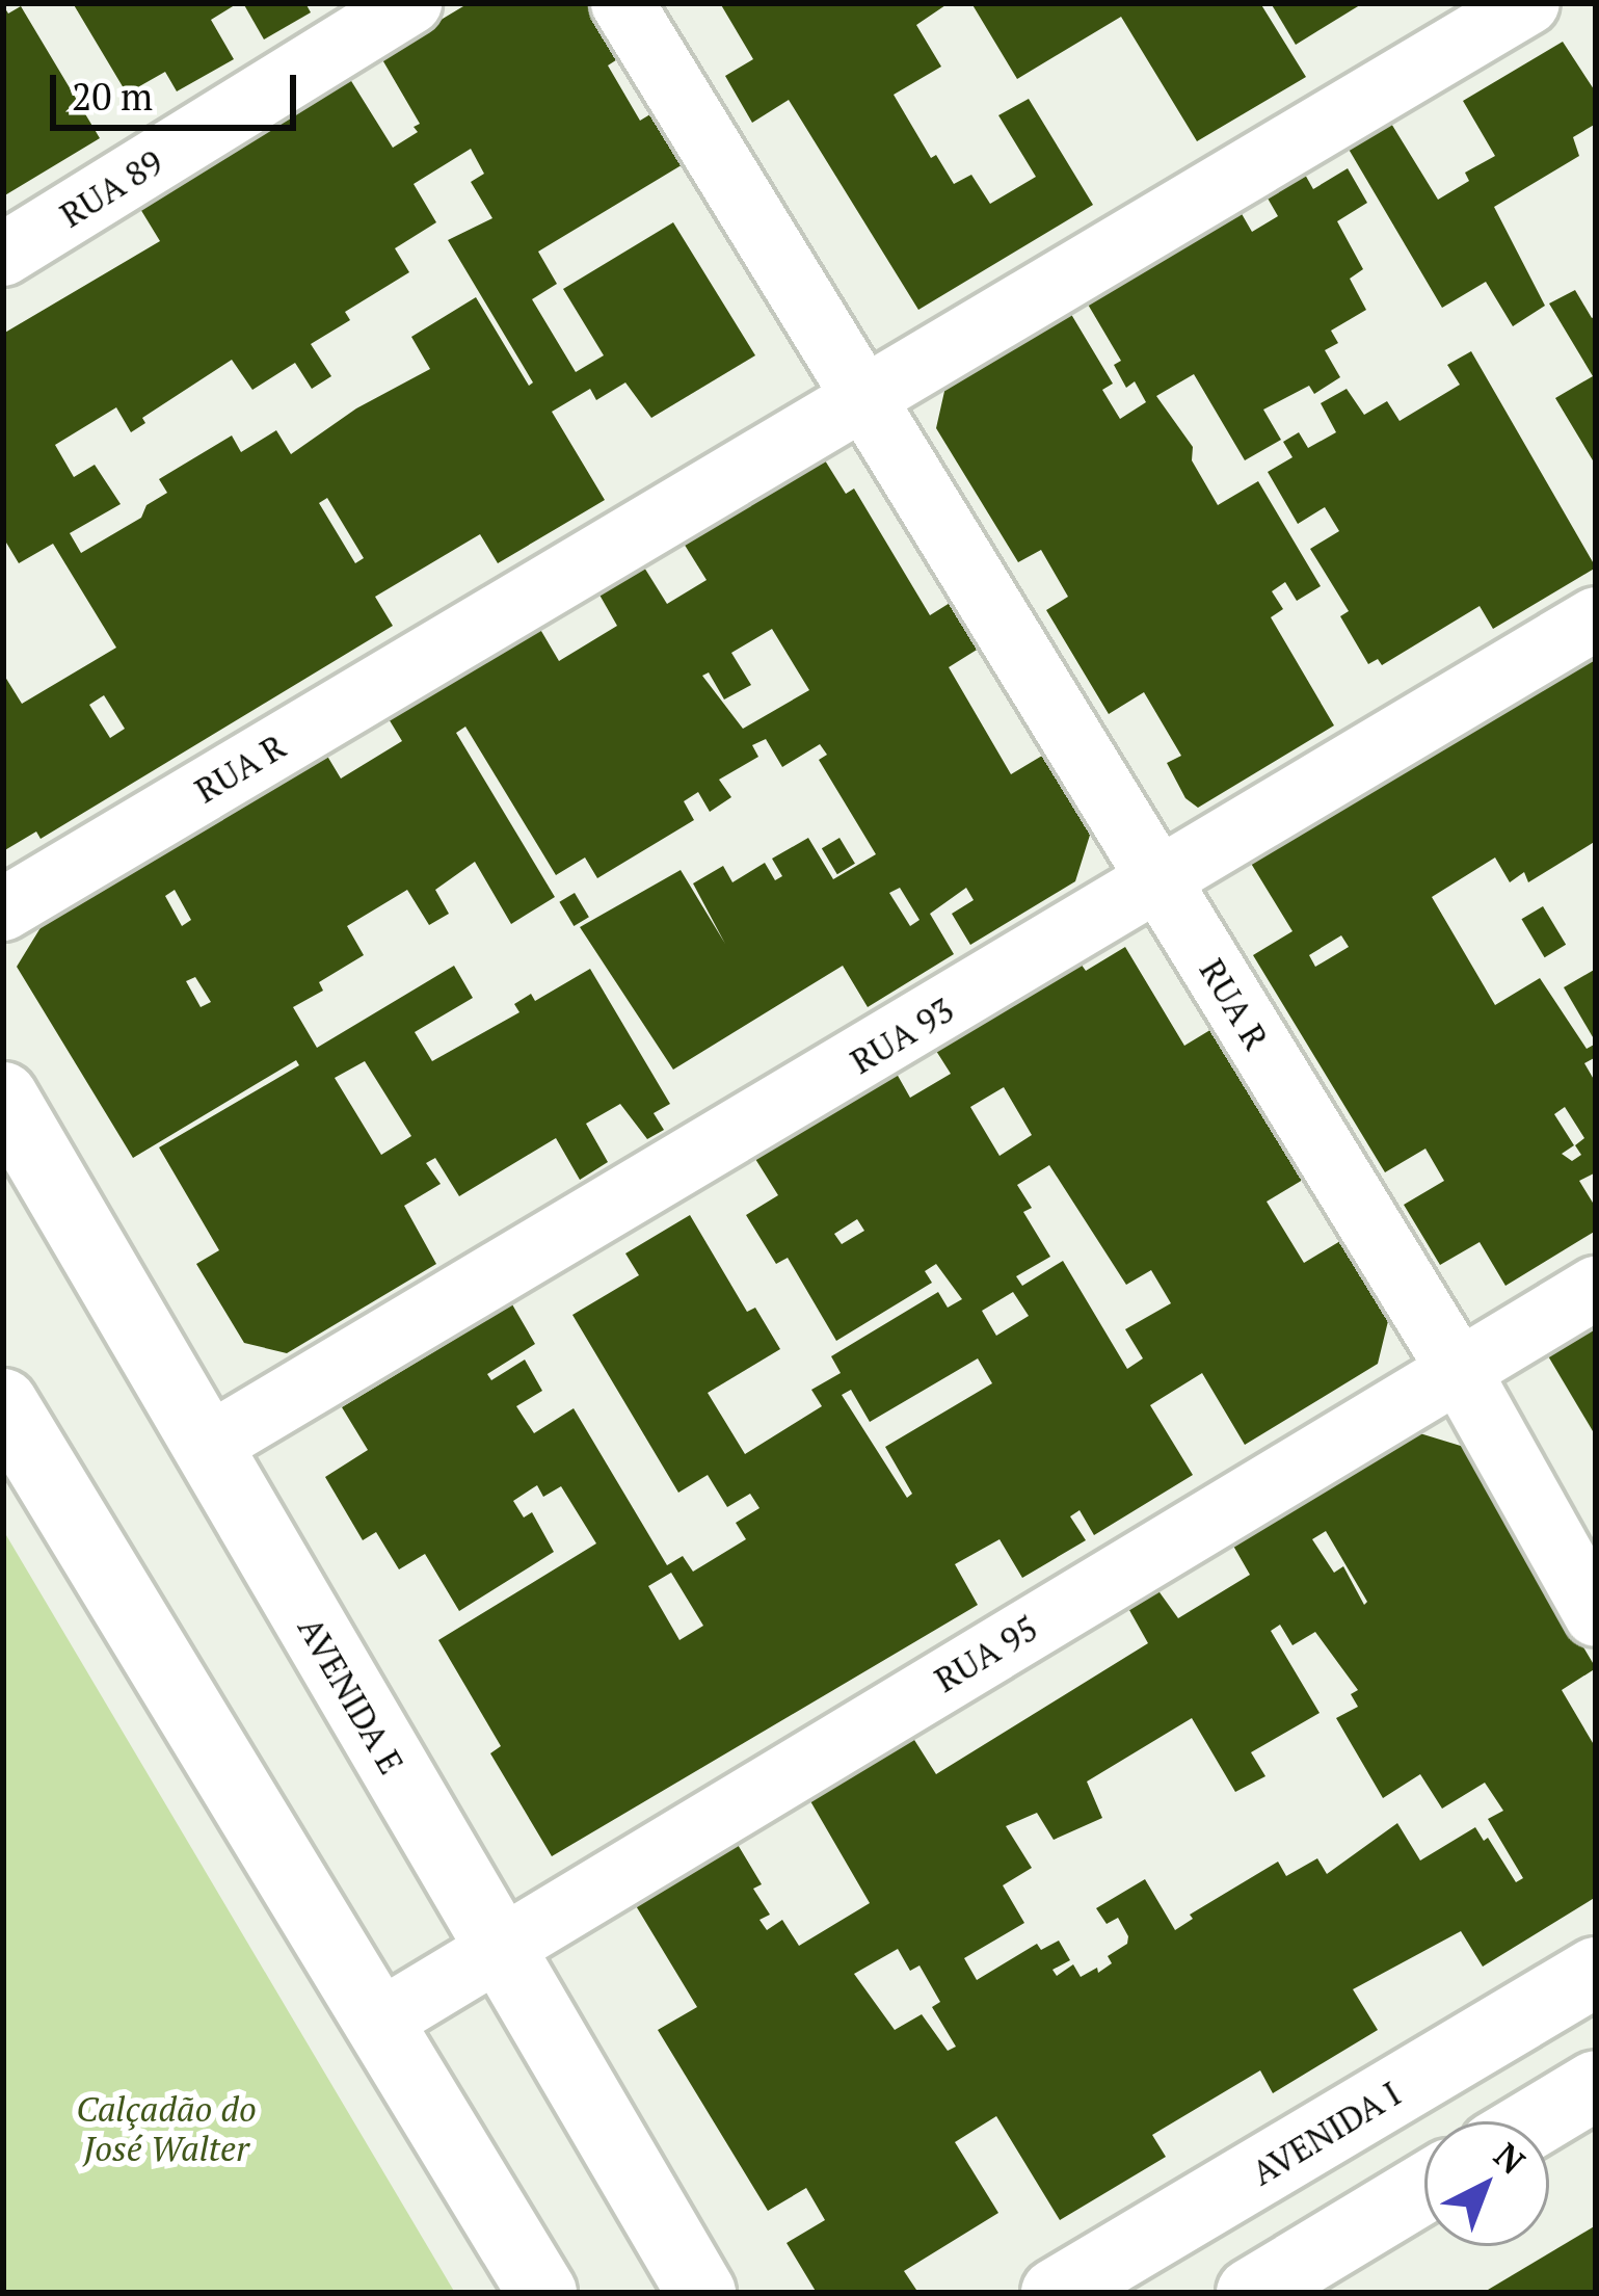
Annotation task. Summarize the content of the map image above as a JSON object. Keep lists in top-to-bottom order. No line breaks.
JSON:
{"streets":{"street":["RUA 89","RUA R","RUA 93","RUA 95","AVENIDA E","AVENIDA I"]},"crossings":[["RUA R","RUA 93"],["RUA R","RUA 95"],["RUA 93","AVENIDA E"],["RUA 95","AVENIDA E"]],"parks":["Calçadão do José Walter"],"scale_bar":"20 m","north":"top right"}
